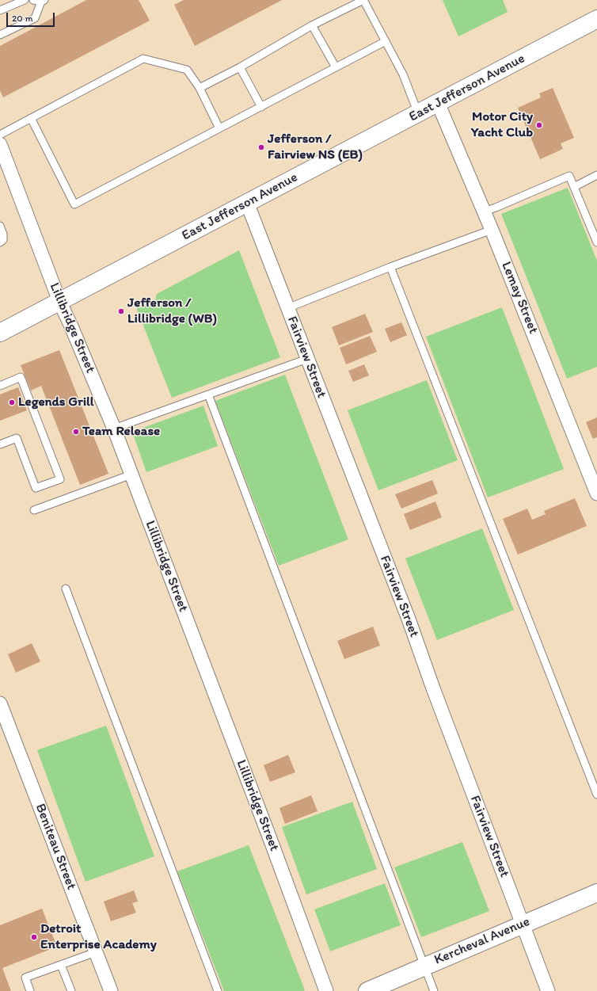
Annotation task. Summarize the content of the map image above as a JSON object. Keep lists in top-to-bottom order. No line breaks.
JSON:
{"streets":{"main road":["East Jefferson Avenue","Kercheval Avenue"],"street":["Lemay Street","Lillibridge Street","Fairview Street","Beniteau Street"]},"crossings":[["East Jefferson Avenue","Lemay Street"],["East Jefferson Avenue","Lillibridge Street"],["East Jefferson Avenue","Fairview Street"],["Fairview Street","Kercheval Avenue"]],"places":["Motor City Yacht Club","Jefferson / Fairview NS (EB)","Jefferson / Lillibridge (WB)","Legends Grill","Team Release","Detroit Enterprise Academy"],"scale_bar":"20 m"}
